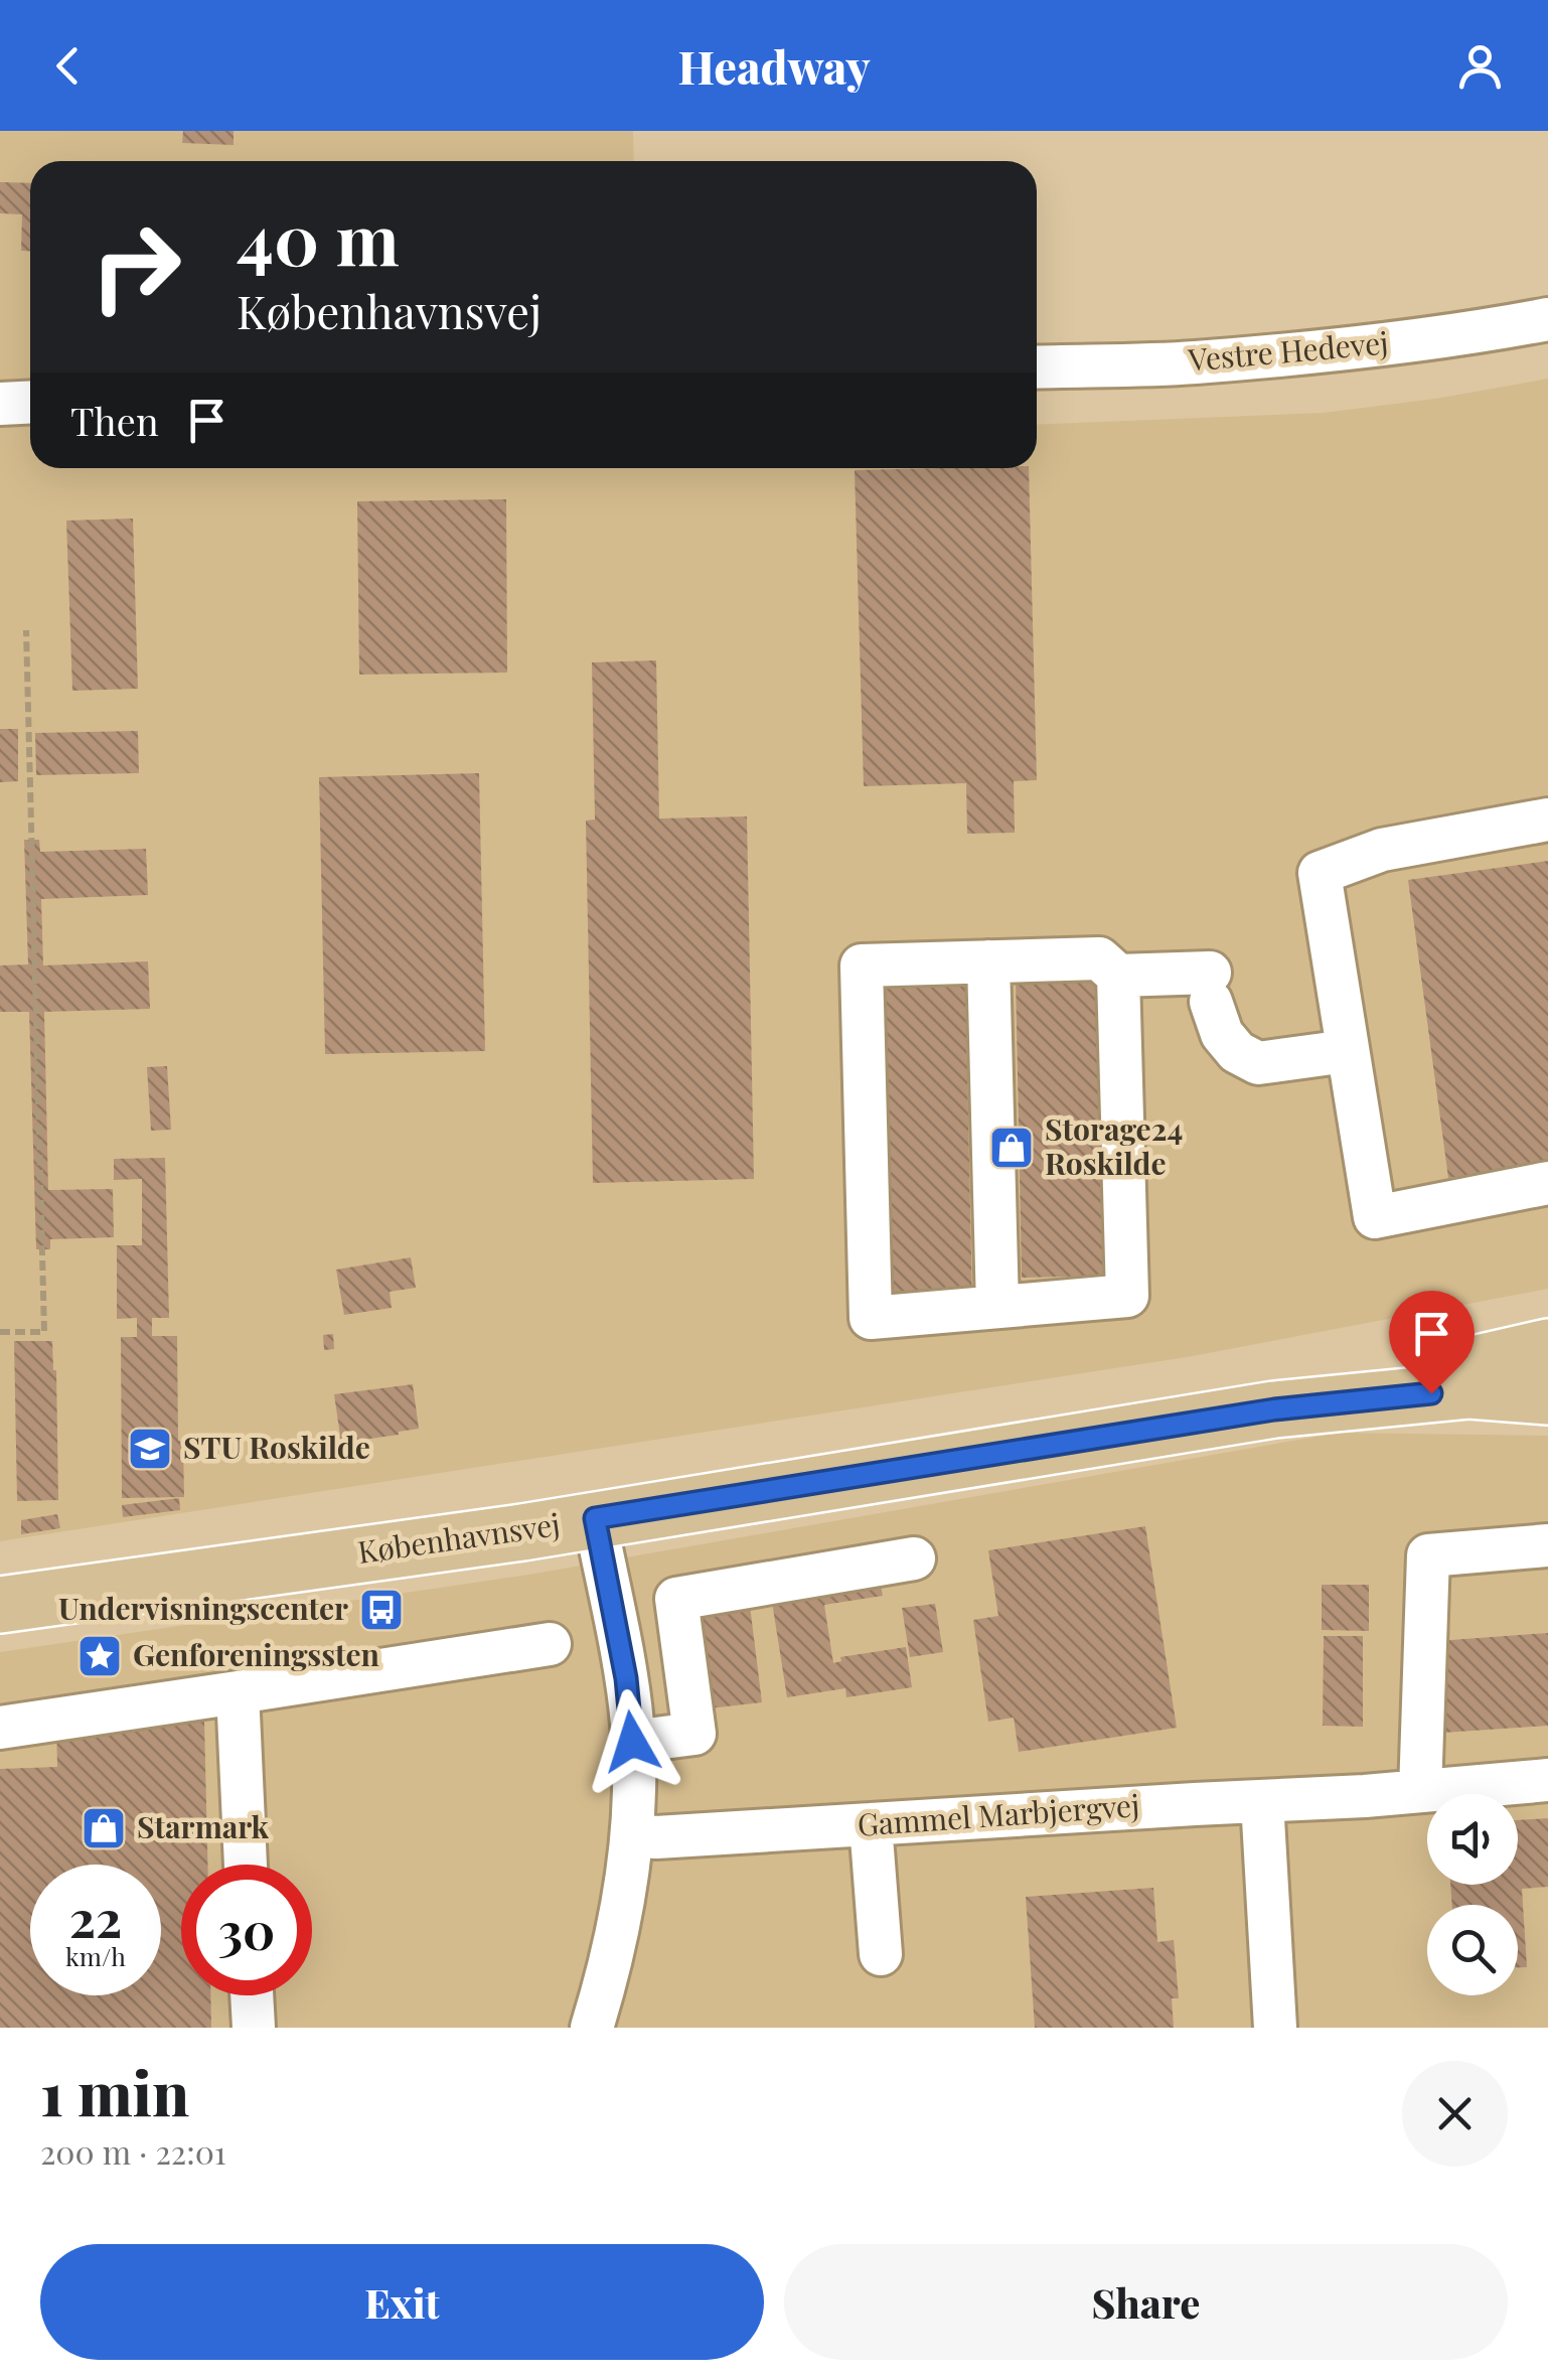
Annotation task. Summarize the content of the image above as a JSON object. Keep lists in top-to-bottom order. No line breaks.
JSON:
{"streets":{"main road":["Københavnsvej"],"street":["Vestre Hedevej","Gammel Marbjergvej"]},"places":{"shop":["Storage24 Roskilde","Starmark"],"school or university":["STU Roskilde"],"bus stop":["Undervisningscenter"],"place":["Genforeningssten"]},"page":{"header":"Headway","turn":["40 m","Københavnsvej"],"then":"Then","speed":"22 km/h","limit":"30","heading":["1 min","200 m · 22:01"],"buttons":["Exit","Share"]}}
